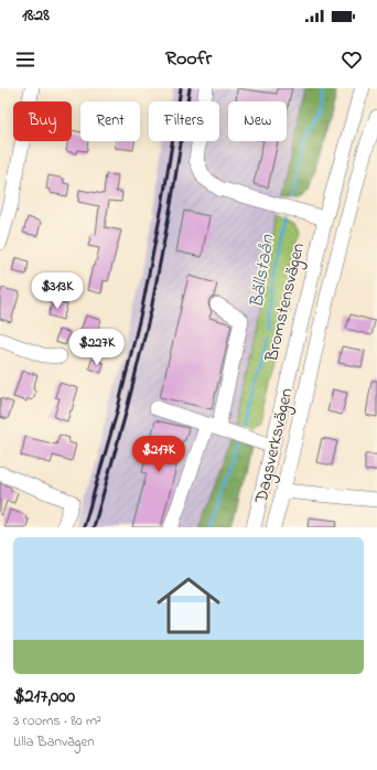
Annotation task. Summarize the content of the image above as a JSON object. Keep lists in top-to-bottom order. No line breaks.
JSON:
{"streets":{"street":["Bromstensvägen","Dagsverksvägen"]},"water":["Bällstaån"],"page":{"status":"18:28","header":"Roofr","chip":["Buy","Rent","Filters","New"],"price":["$313K","$227K","$217K"],"list":[{"name":"$217,000","note":"3 rooms · 80 m² · Lilla Banvägen"}]}}
